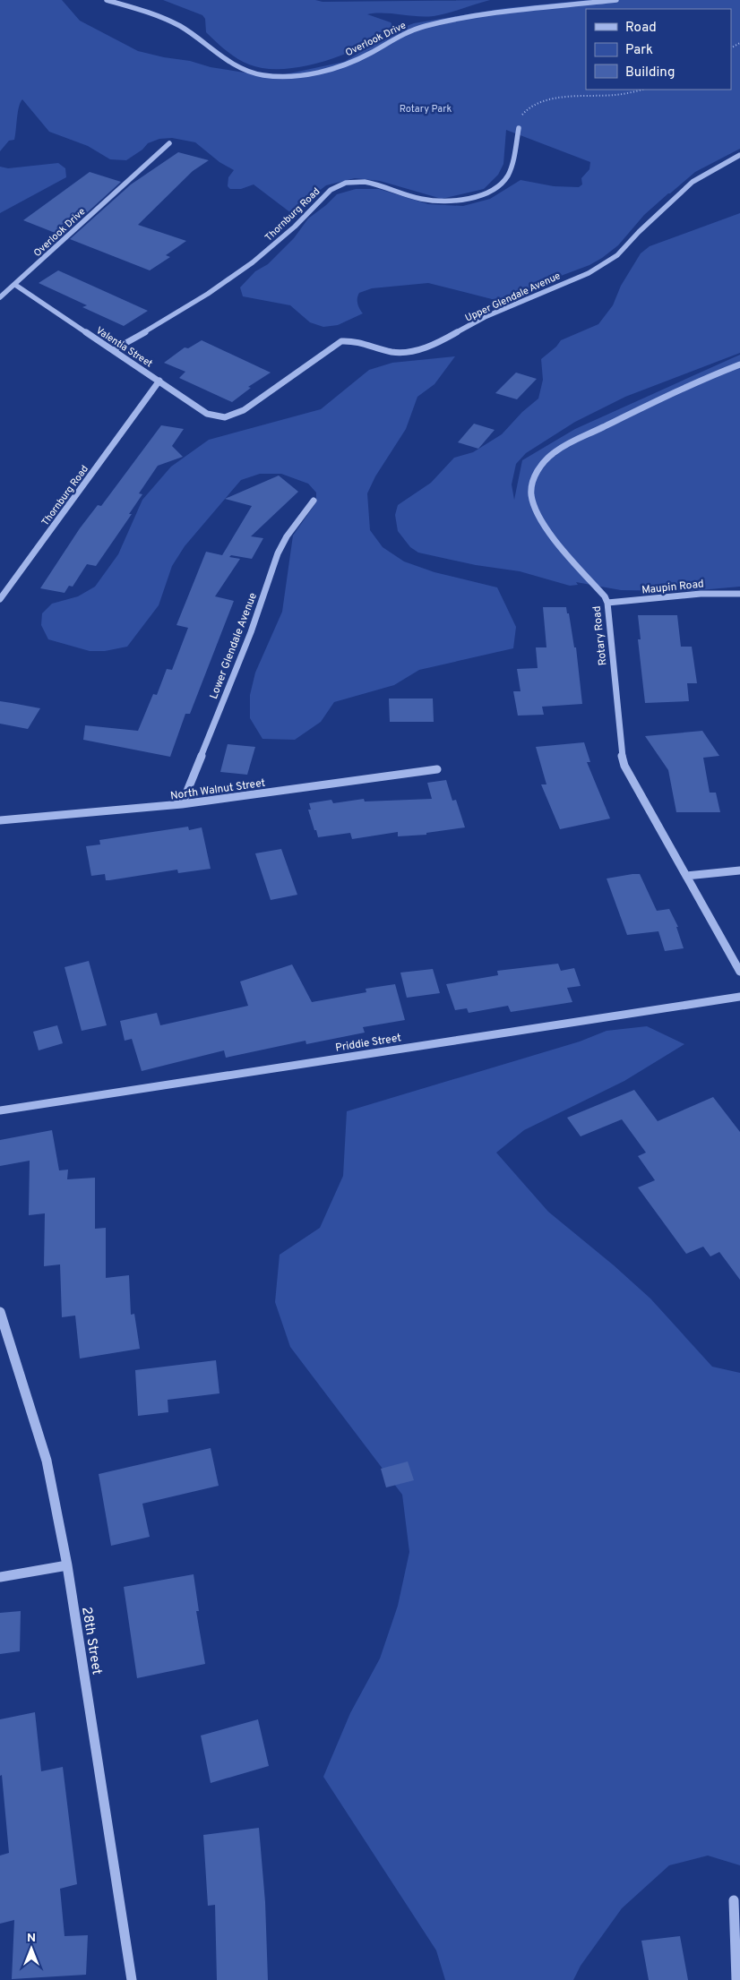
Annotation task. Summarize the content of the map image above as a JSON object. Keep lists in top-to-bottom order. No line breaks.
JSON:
{"streets":{"street":["Overlook Drive","Thornburg Road","Upper Glendale Avenue","Valentia Street","Maupin Road","Rotary Road","Lower Glendale Avenue","North Walnut Street","Priddie Street","28th Street"]},"crossings":[["Overlook Drive","Valentia Street"],["Thornburg Road","Valentia Street"],["Upper Glendale Avenue","Valentia Street"],["Maupin Road","Rotary Road"],["Lower Glendale Avenue","North Walnut Street"]],"parks":["Rotary Park"],"legend":["Road","Park","Building"],"north":"top"}
